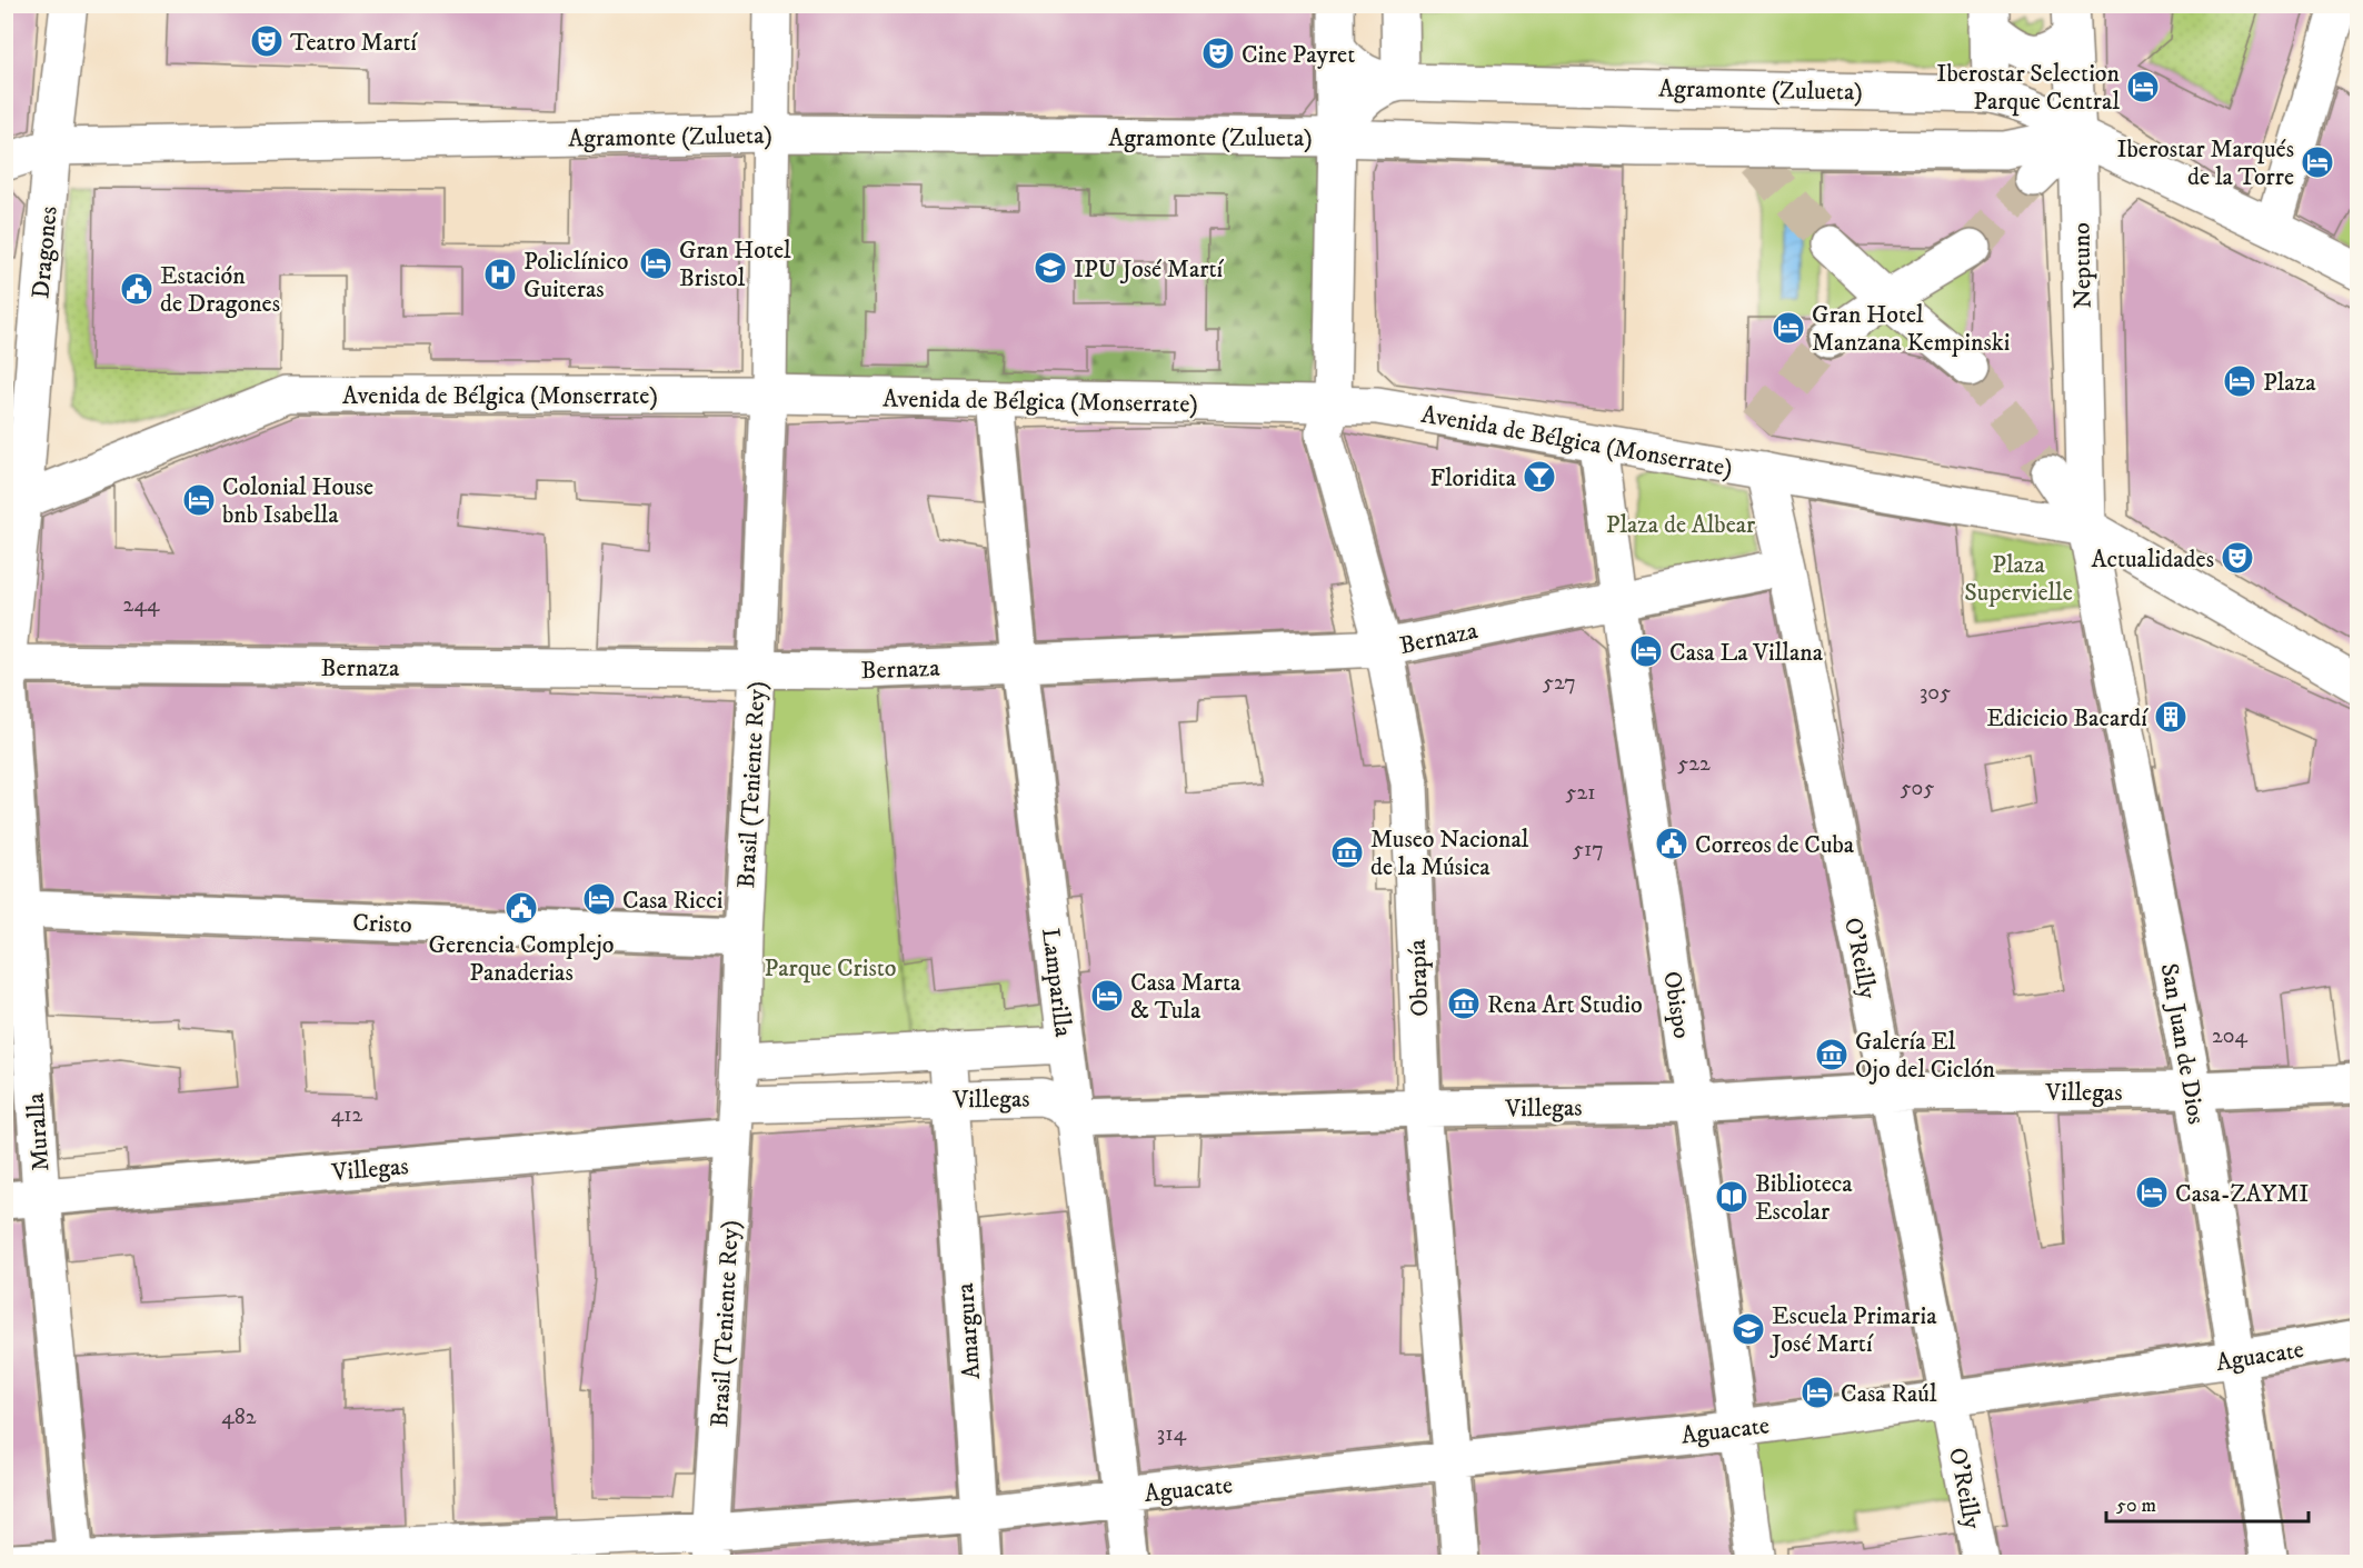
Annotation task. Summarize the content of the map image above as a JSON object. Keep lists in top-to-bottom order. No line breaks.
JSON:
{"streets":{"street":["Agramonte (Zulueta)","Dragones","Neptuno","Avenida de Bélgica (Monserrate)","Bernaza","Brasil (Teniente Rey)","Cristo","O'Reilly","Obrapía","Lamparilla","Obispo","San Juan de Dios","Villegas","Muralla","Amargura","Aguacate"]},"crossings":[["Agramonte (Zulueta)","Dragones"],["Agramonte (Zulueta)","Neptuno"],["Agramonte (Zulueta)","Brasil (Teniente Rey)"],["Agramonte (Zulueta)","Obrapía"],["Dragones","Avenida de Bélgica (Monserrate)"],["Dragones","Muralla"],["Neptuno","Avenida de Bélgica (Monserrate)"],["Neptuno","San Juan de Dios"],["Avenida de Bélgica (Monserrate)","Brasil (Teniente Rey)"],["Avenida de Bélgica (Monserrate)","O'Reilly"],["Avenida de Bélgica (Monserrate)","Obrapía"],["Avenida de Bélgica (Monserrate)","Lamparilla"],["Avenida de Bélgica (Monserrate)","Obispo"],["Avenida de Bélgica (Monserrate)","San Juan de Dios"],["Avenida de Bélgica (Monserrate)","Muralla"],["Bernaza","Brasil (Teniente Rey)"],["Bernaza","O'Reilly"],["Bernaza","Obrapía"],["Bernaza","Lamparilla"],["Bernaza","Obispo"],["Bernaza","Muralla"],["Brasil (Teniente Rey)","Cristo"],["Brasil (Teniente Rey)","Villegas"],["Brasil (Teniente Rey)","Aguacate"],["Cristo","Muralla"],["O'Reilly","Villegas"],["O'Reilly","Aguacate"],["Obrapía","Villegas"],["Obrapía","Aguacate"],["Lamparilla","Villegas"],["Lamparilla","Aguacate"],["Obispo","Villegas"],["Obispo","Aguacate"],["San Juan de Dios","Villegas"],["San Juan de Dios","Aguacate"],["Villegas","Muralla"],["Villegas","Amargura"],["Muralla","Aguacate"],["Amargura","Aguacate"]],"parks":["Plaza de Albear","Plaza Supervielle","Parque Cristo"],"places":{"theatre":["Teatro Martí","Cine Payret","Actualidades"],"hotel":["Iberostar Selection Parque Central","Iberostar Marqués de la Torre","Gran Hotel Bristol","Gran Hotel Manzana Kempinski","Plaza","Colonial House bnb Isabella","Casa La Villana","Casa Ricci","Casa Marta & Tula","Casa-ZAYMI","Casa Raúl"],"school or university":["IPU José Martí","Escuela Primaria José Martí"],"hospital":["Policlínico Guiteras"],"public building":["Estación de Dragones","Correos de Cuba","Gerencia Complejo Panaderias"],"bar":["Floridita"],"building":["Edicicio Bacardí"],"museum":["Museo Nacional de la Música","Rena Art Studio","Galería El Ojo del Ciclón"],"library":["Biblioteca Escolar"]},"house_numbers":["244","527","305","522","505","521","517","204","412","482","314"],"scale_bar":"50 m"}
